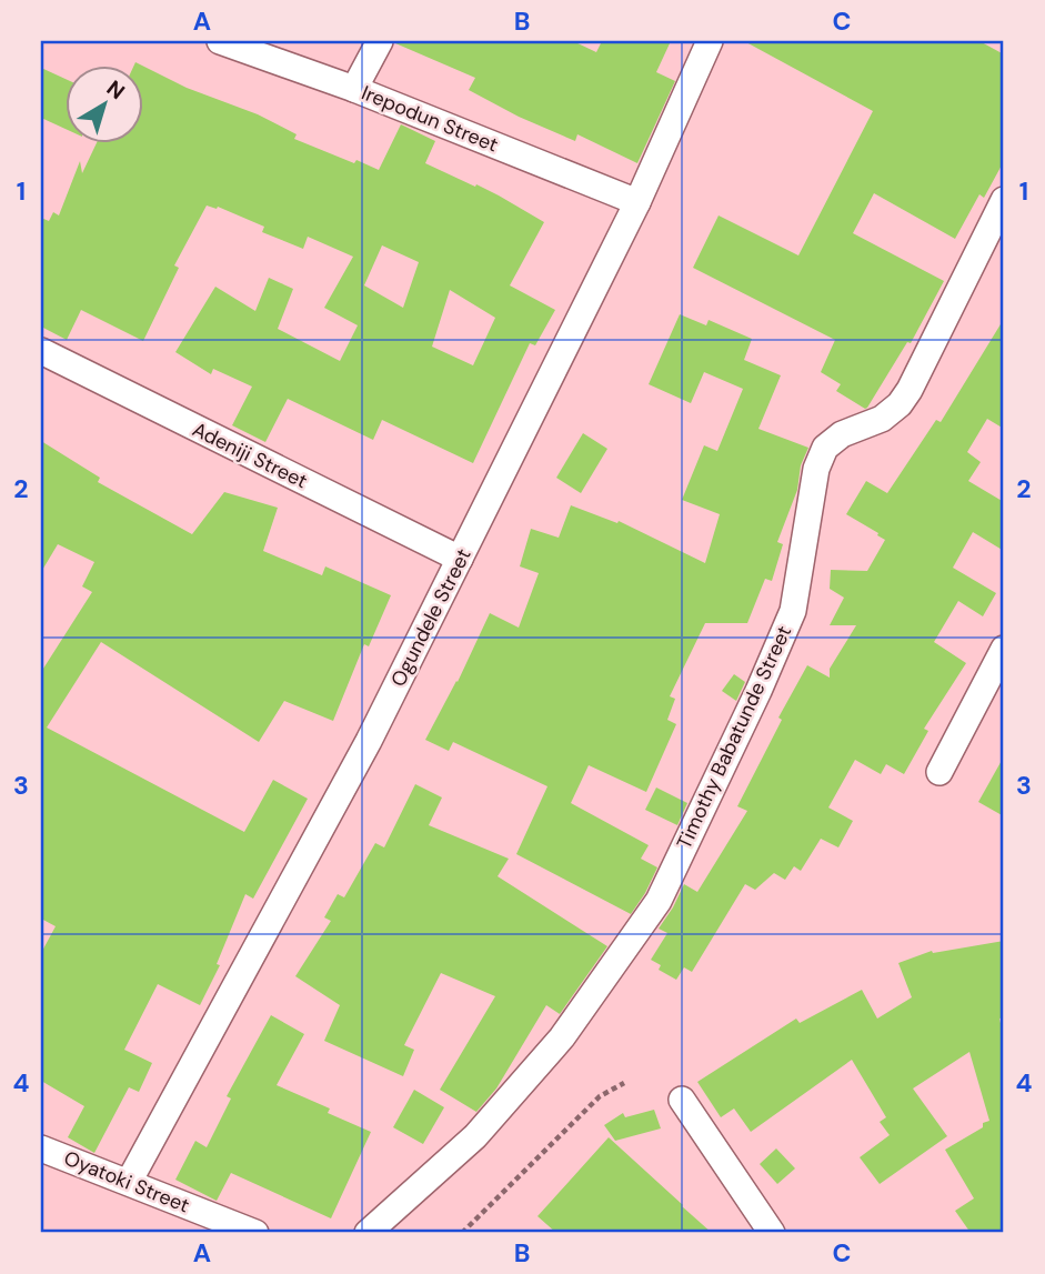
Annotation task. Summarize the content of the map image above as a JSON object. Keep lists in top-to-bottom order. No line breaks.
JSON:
{"streets":{"street":["Irepodun Street","Adeniji Street","Ogundele Street","Timothy Babatunde Street","Oyatoki Street"]},"crossings":[["Irepodun Street","Ogundele Street"],["Adeniji Street","Ogundele Street"],["Ogundele Street","Oyatoki Street"]],"north":"top right","grid":{"columns":["A","B","C"],"rows":["1","2","3","4"]}}
